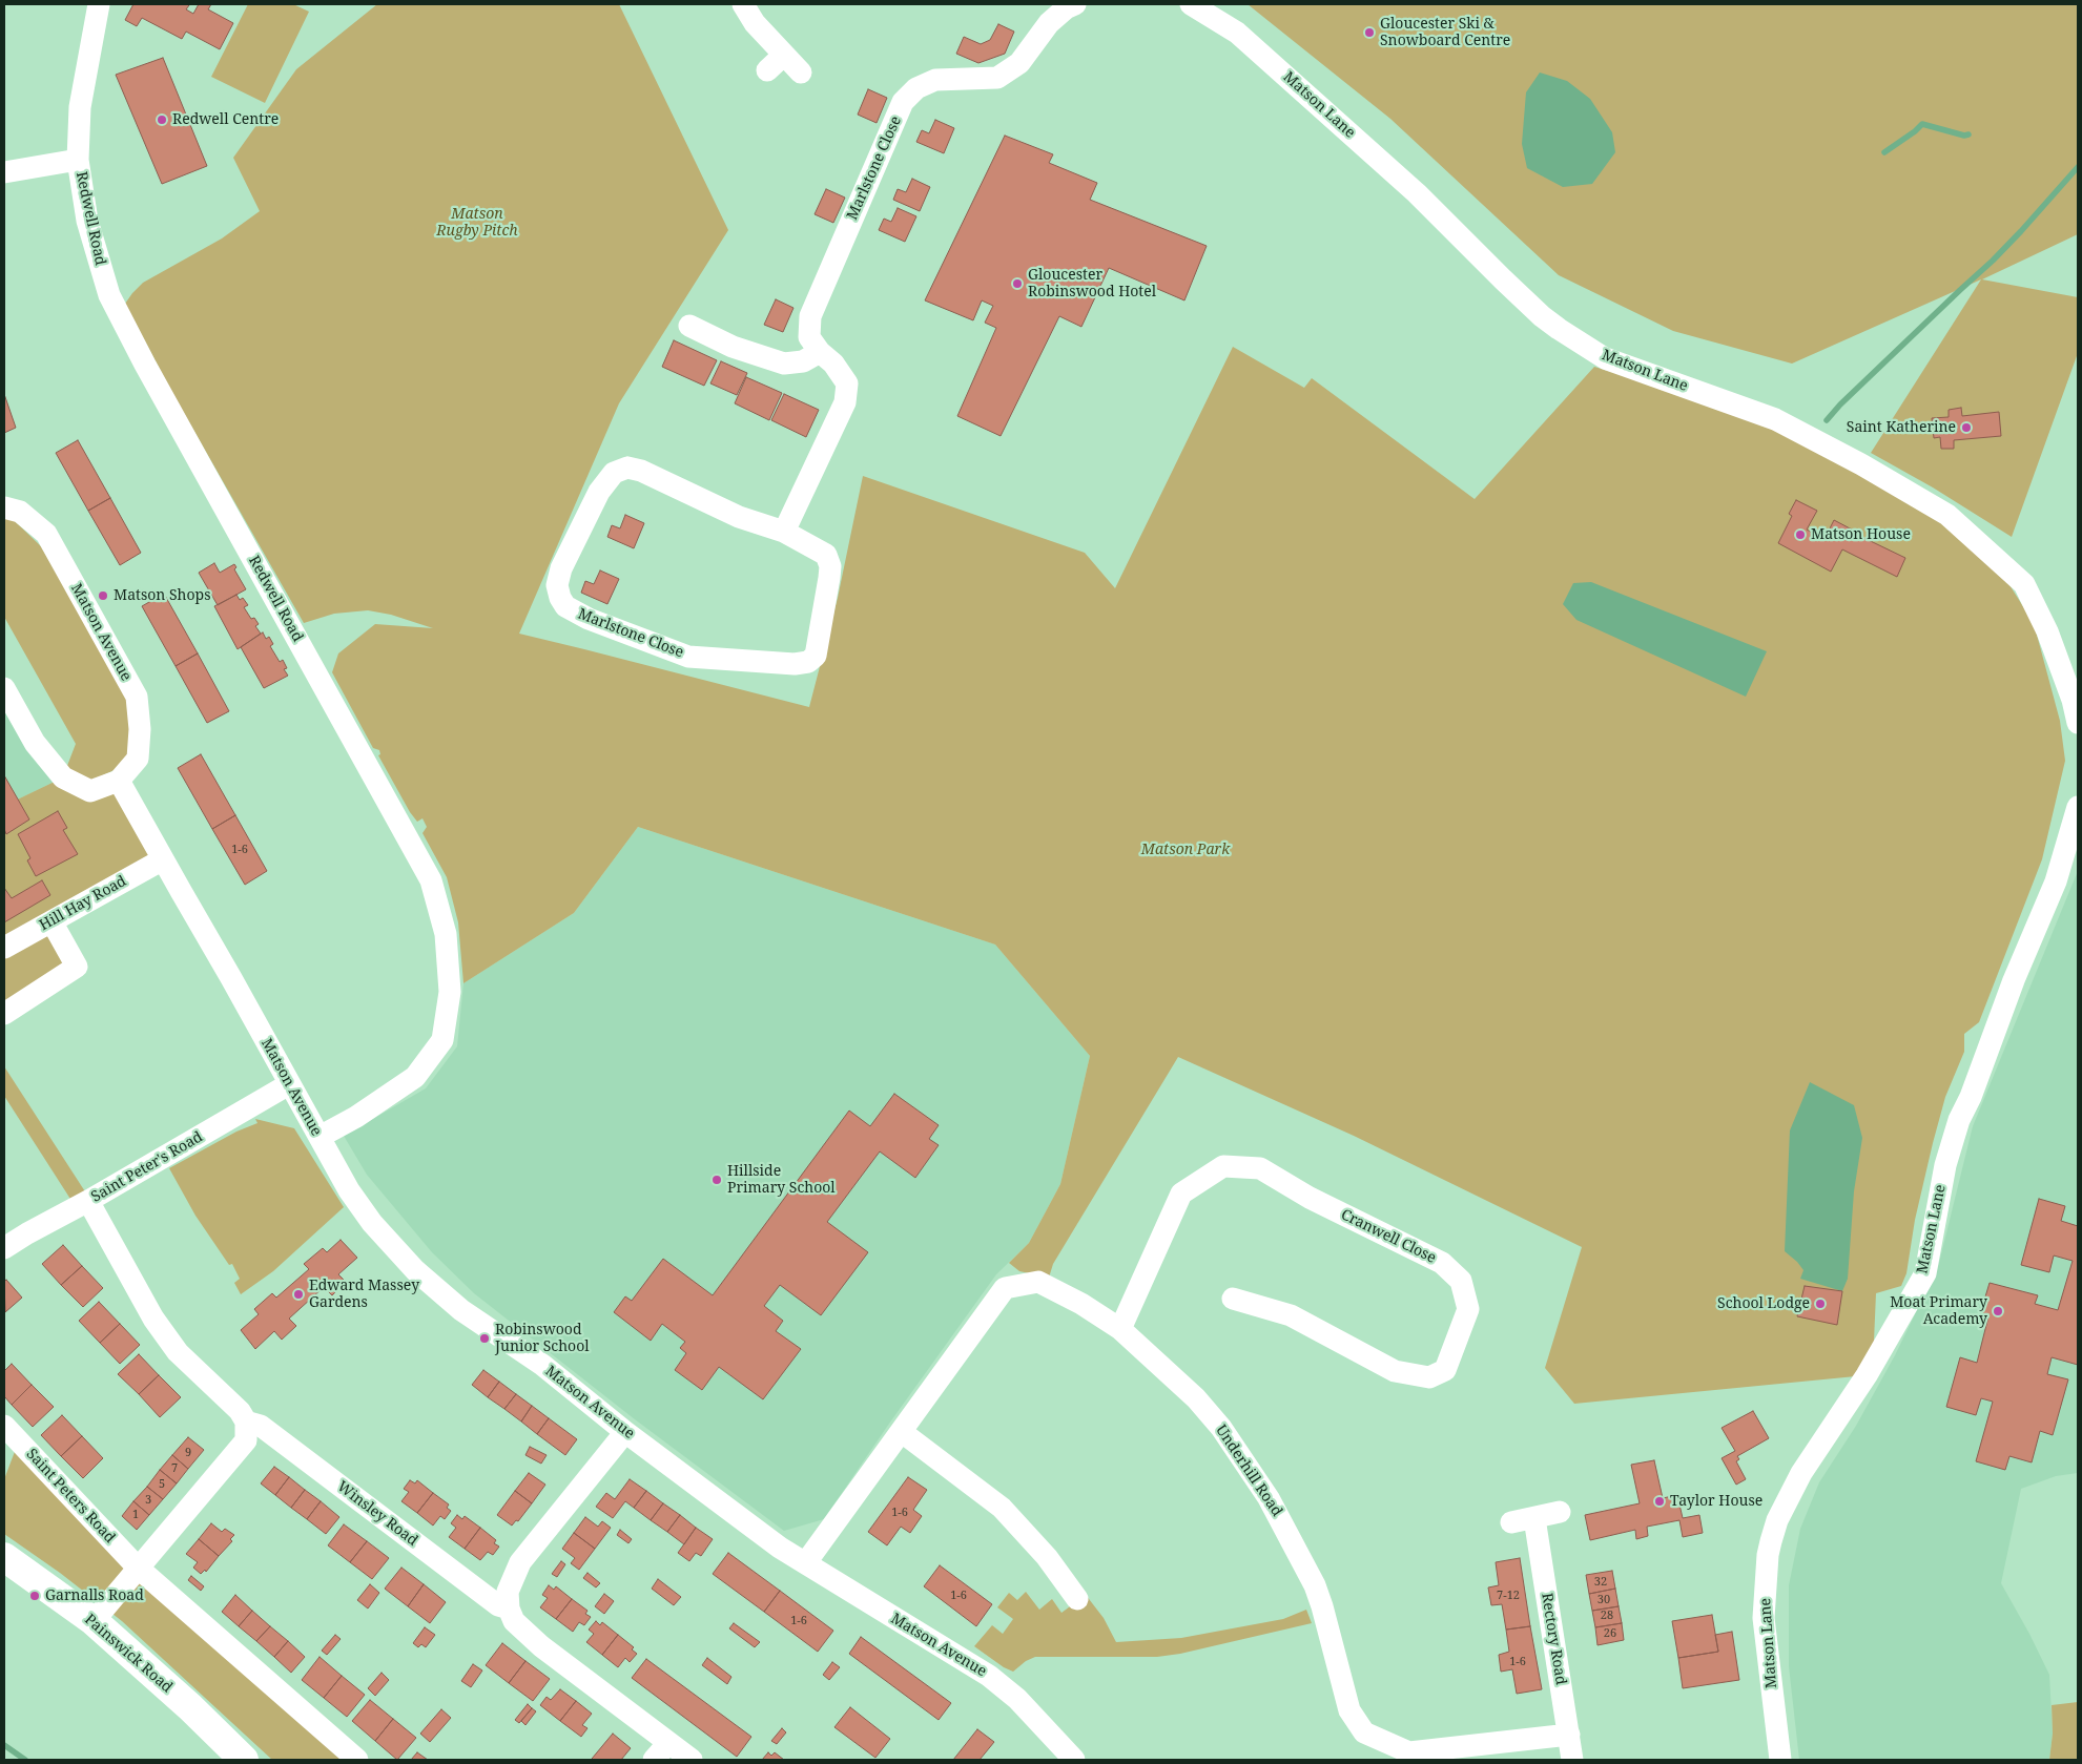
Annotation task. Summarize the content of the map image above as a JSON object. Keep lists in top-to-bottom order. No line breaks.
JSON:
{"streets":{"main road":["Painswick Road"],"street":["Matson Lane","Marlstone Close","Redwell Road","Matson Avenue","Hill Hay Road","Saint Peter's Road","Cranwell Close","Underhill Road","Saint Peters Road","Winsley Road","Rectory Road"]},"crossings":[["Redwell Road","Matson Avenue"],["Matson Avenue","Hill Hay Road"],["Matson Avenue","Saint Peter's Road"],["Matson Avenue","Underhill Road"],["Cranwell Close","Underhill Road"],["Underhill Road","Rectory Road"]],"parks":["Matson Rugby Pitch","Matson Park"],"places":["Gloucester Ski & Snowboard Centre","Redwell Centre","Gloucester Robinswood Hotel","Saint Katherine","Matson House","Matson Shops","Hillside Primary School","Edward Massey Gardens","School Lodge","Moat Primary Academy","Robinswood Junior School","Taylor House","Garnalls Road"],"house_numbers":["1-6","9","7","5","3","1-6","1","32","1-6","7-12","30","28","1-6","26","1-6"]}
